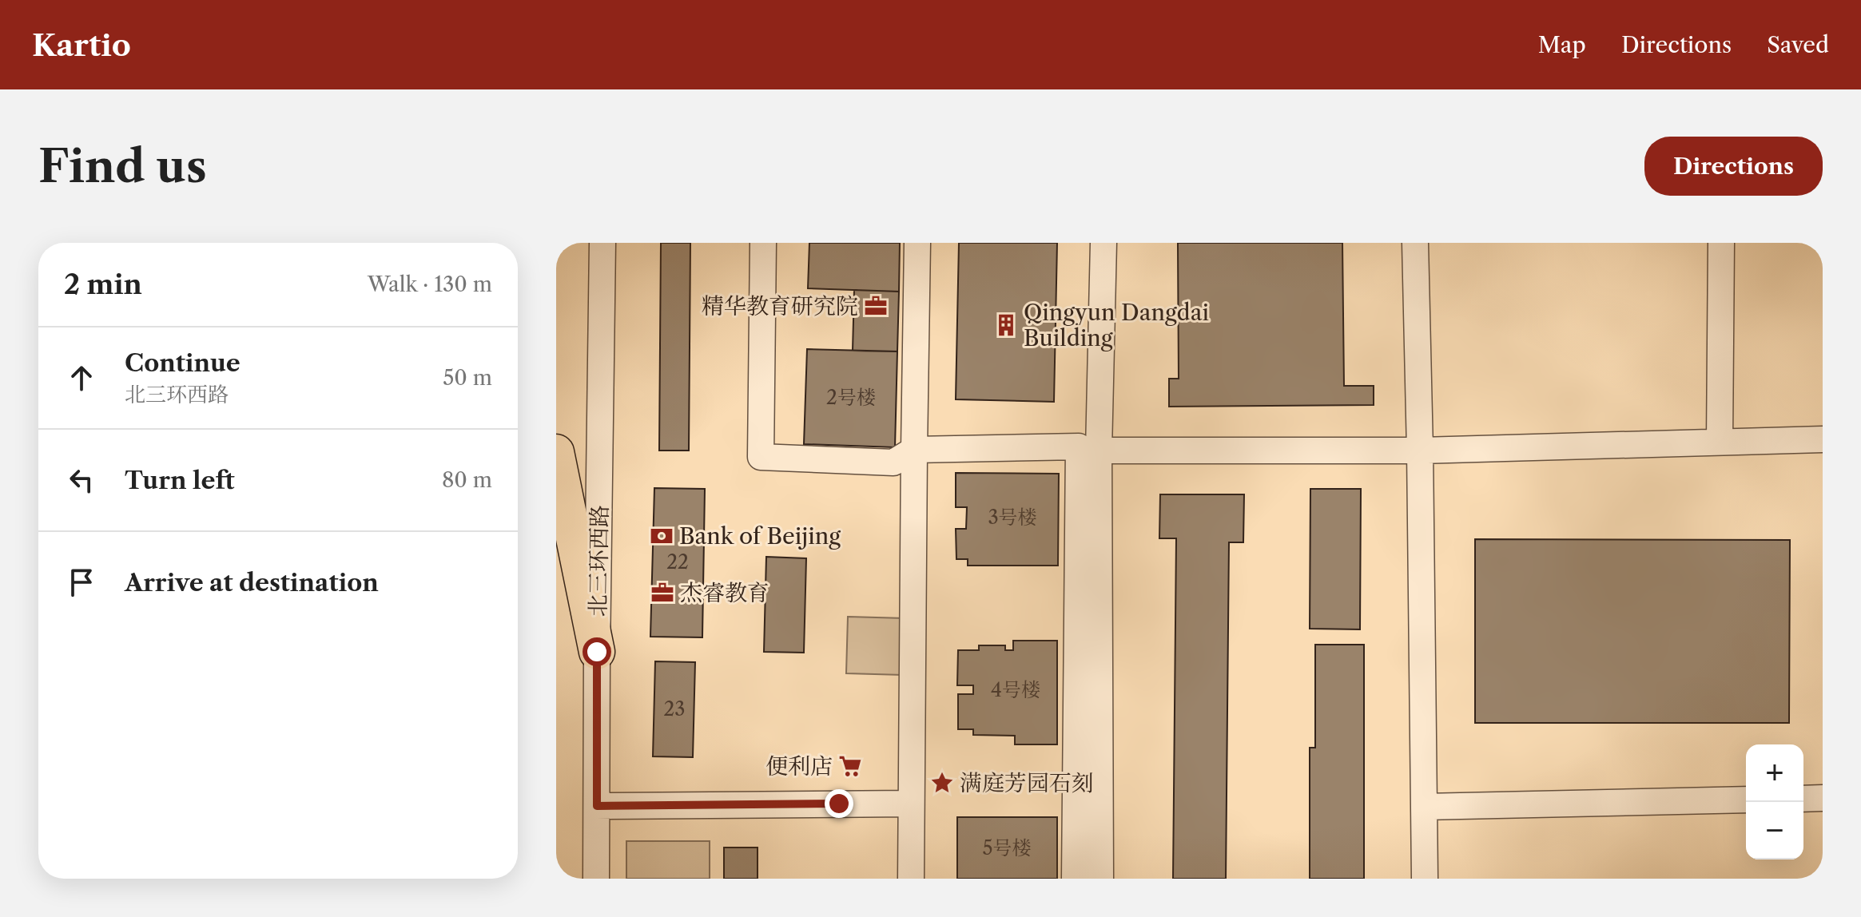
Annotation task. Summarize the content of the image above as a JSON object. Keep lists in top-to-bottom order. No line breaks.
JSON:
{"streets":{"street":["北三环西路"]},"places":{"office":["精华教育研究院","杰睿教育"],"building":["Qingyun Dangdai Building"],"bank":["Bank of Beijing"],"supermarket":["便利店"],"place":["满庭芳园石刻"]},"house_numbers":["2号楼","3号楼","22","4号楼","23","5号楼"],"page":{"header":"Kartio","nav":["Map","Directions","Saved"],"buttons":"Directions","title":"Find us","heading":["2 min","Walk · 130 m"],"list":[["Continue","北三环西路","50 m"],["Turn left","80 m"],"Arrive at destination"],"map_buttons":["+","−"]}}
